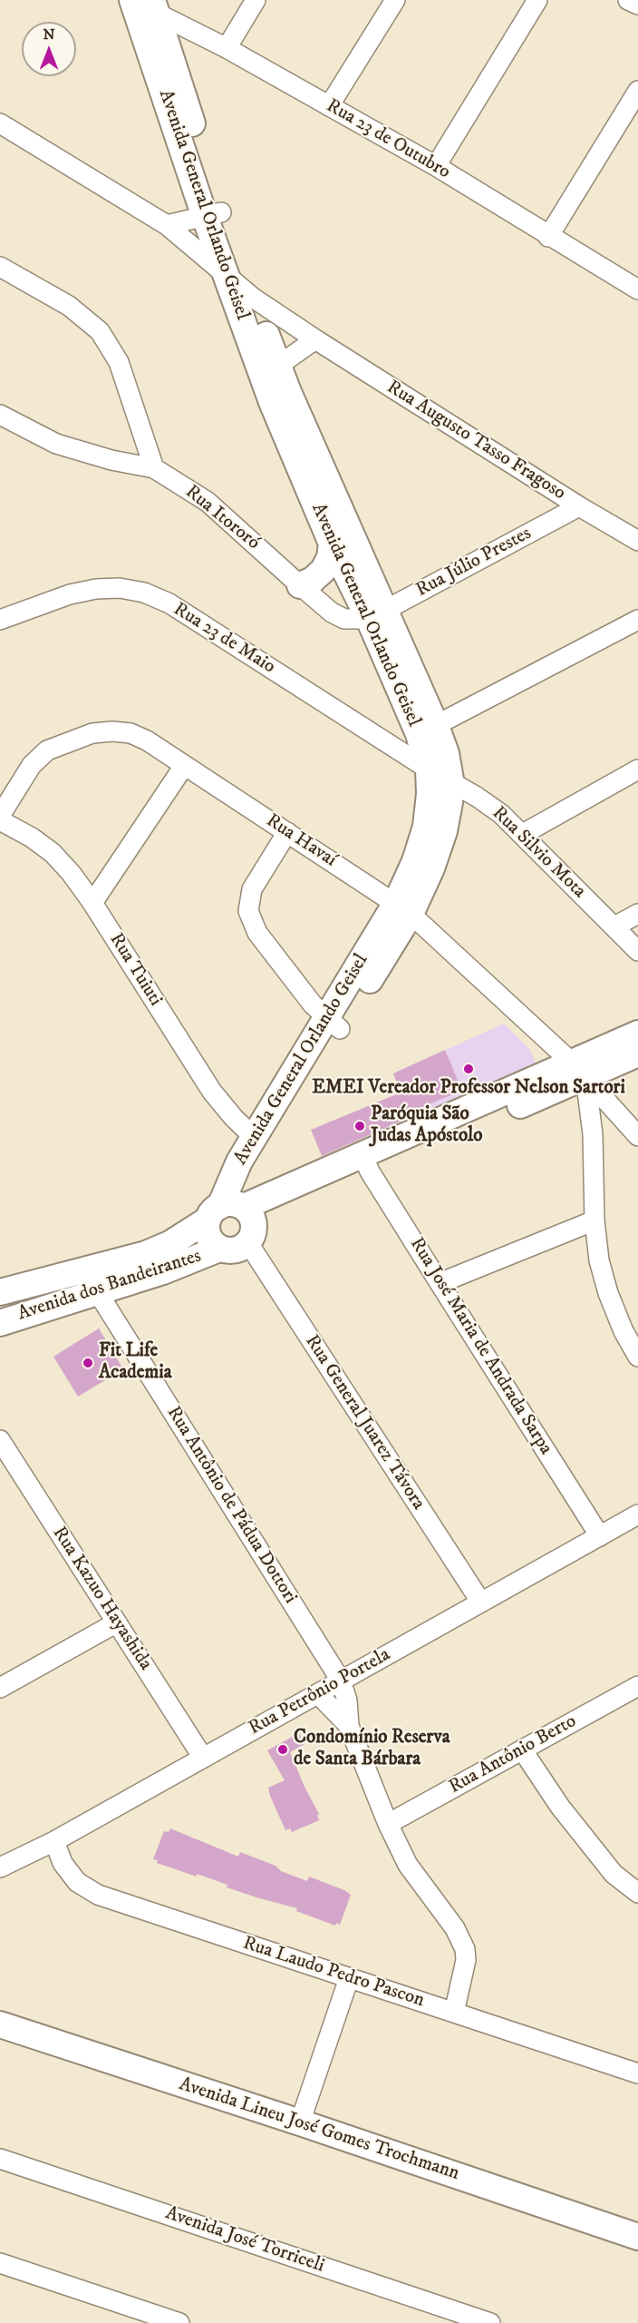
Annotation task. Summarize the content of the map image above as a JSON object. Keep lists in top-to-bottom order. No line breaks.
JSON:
{"streets":{"street":["Rua 23 de Outubro","Avenida General Orlando Geisel","Rua Augusto Tasso Fragoso","Rua Itororó","Rua Júlio Prestes","Rua 23 de Maio","Rua Havaí","Rua Silvio Mota","Rua Tuiuti","Avenida dos Bandeirantes","Rua José Maria de Andrada Sarpa","Rua General Juarez Távora","Rua Antônio de Pádua Dottori","Rua Kazuo Hayashida","Rua Petrônio Portela","Rua Antônio Berto","Rua Laudo Pedro Pascon","Avenida Lineu José Gomes Trochmann","Avenida José Torriceli"]},"crossings":[["Rua 23 de Outubro","Avenida General Orlando Geisel"],["Avenida General Orlando Geisel","Rua Augusto Tasso Fragoso"],["Avenida General Orlando Geisel","Rua Itororó"],["Avenida General Orlando Geisel","Rua Júlio Prestes"],["Avenida General Orlando Geisel","Rua 23 de Maio"],["Avenida General Orlando Geisel","Rua Havaí"],["Avenida General Orlando Geisel","Rua Silvio Mota"],["Avenida General Orlando Geisel","Rua Tuiuti"],["Avenida General Orlando Geisel","Avenida dos Bandeirantes"],["Avenida General Orlando Geisel","Rua General Juarez Távora"],["Rua Augusto Tasso Fragoso","Rua Júlio Prestes"],["Rua Itororó","Rua Júlio Prestes"],["Rua 23 de Maio","Rua Silvio Mota"],["Rua Havaí","Rua Tuiuti"],["Rua Havaí","Avenida dos Bandeirantes"],["Avenida dos Bandeirantes","Rua José Maria de Andrada Sarpa"],["Avenida dos Bandeirantes","Rua General Juarez Távora"],["Avenida dos Bandeirantes","Rua Antônio de Pádua Dottori"],["Rua José Maria de Andrada Sarpa","Rua Petrônio Portela"],["Rua General Juarez Távora","Rua Petrônio Portela"],["Rua Antônio de Pádua Dottori","Rua Petrônio Portela"],["Rua Antônio de Pádua Dottori","Rua Antônio Berto"],["Rua Antônio de Pádua Dottori","Rua Laudo Pedro Pascon"],["Rua Kazuo Hayashida","Rua Petrônio Portela"],["Rua Petrônio Portela","Rua Laudo Pedro Pascon"]],"places":["EMEI Vereador Professor Nelson Sartori","Paróquia São Judas Apóstolo","Fit Life Academia","Condomínio Reserva de Santa Bárbara"],"north":"top"}
